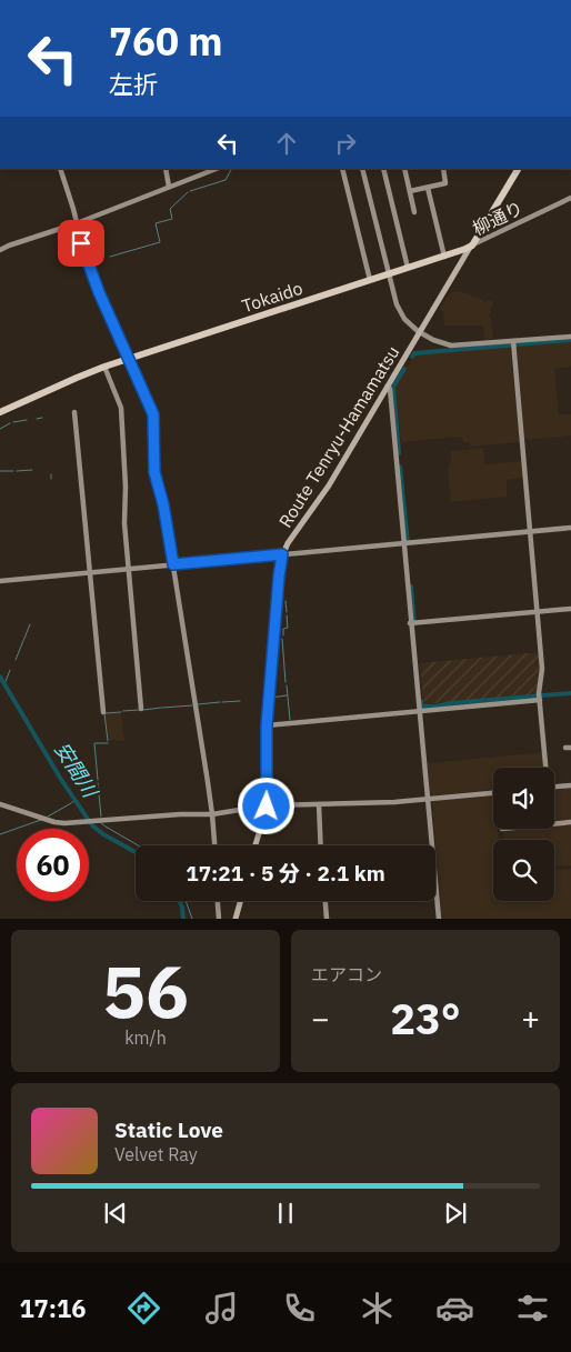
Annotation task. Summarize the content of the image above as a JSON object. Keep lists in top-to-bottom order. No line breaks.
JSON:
{"streets":{"highway":["Tokaido"],"main road":["Route Tenryu-Hamamatsu"],"street":["柳通り"]},"crossings":[["柳通り","Tokaido"],["柳通り","Route Tenryu-Hamamatsu"],["Tokaido","Route Tenryu-Hamamatsu"]],"water":["安間川"],"page":{"turn":["760 m","左折"],"limit":"60","trip":"17:21 · 5 分 · 2.1 km","tile":[["56","km/h"],"エアコン"],"heat":["−","23°","+"],"song":["Static Love","Velvet Ray"],"tabs":"17:16"}}
